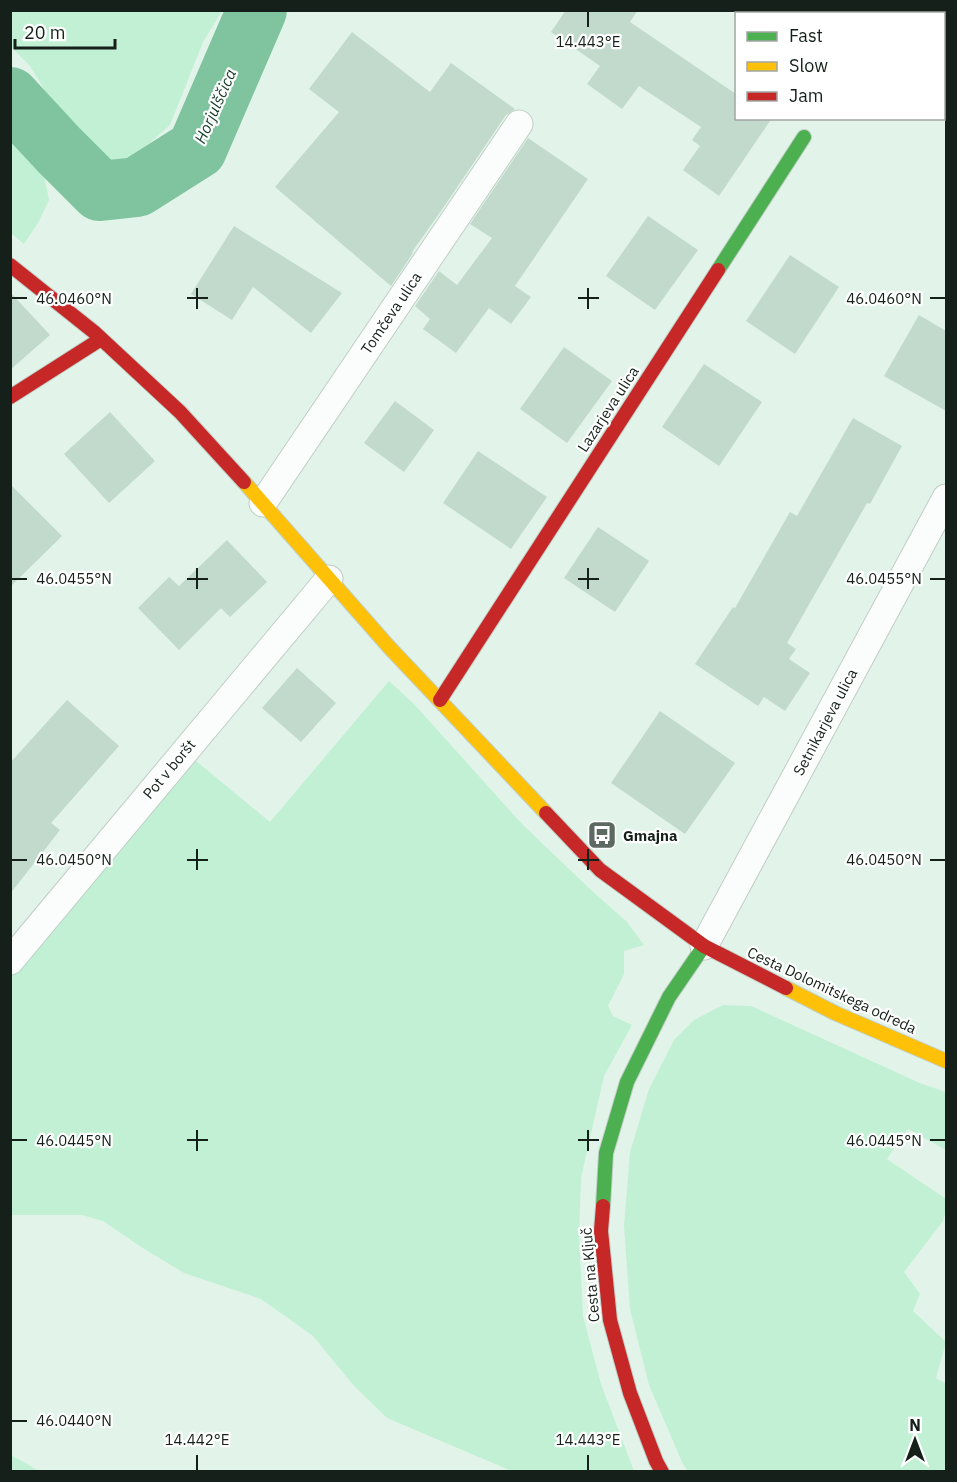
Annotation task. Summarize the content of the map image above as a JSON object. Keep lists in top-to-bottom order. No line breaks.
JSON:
{"streets":{"street":["Tomčeva ulica","Lazarjeva ulica","Setnikarjeva ulica","Pot v boršt","Cesta Dolomitskega odreda","Cesta na Ključ"]},"crossings":[["Tomčeva ulica","Cesta Dolomitskega odreda"],["Lazarjeva ulica","Cesta Dolomitskega odreda"],["Setnikarjeva ulica","Cesta Dolomitskega odreda"],["Setnikarjeva ulica","Cesta na Ključ"],["Pot v boršt","Cesta Dolomitskega odreda"],["Cesta Dolomitskega odreda","Cesta na Ključ"]],"water":["Horjulščica"],"places":{"bus stop":["Gmajna"]},"legend":["Fast","Slow","Jam"],"scale_bar":"20 m","north":"top","coordinates":["14.443°E","46.0460°N","46.0455°N","46.0450°N","46.0445°N","46.0440°N","14.442°E"]}
